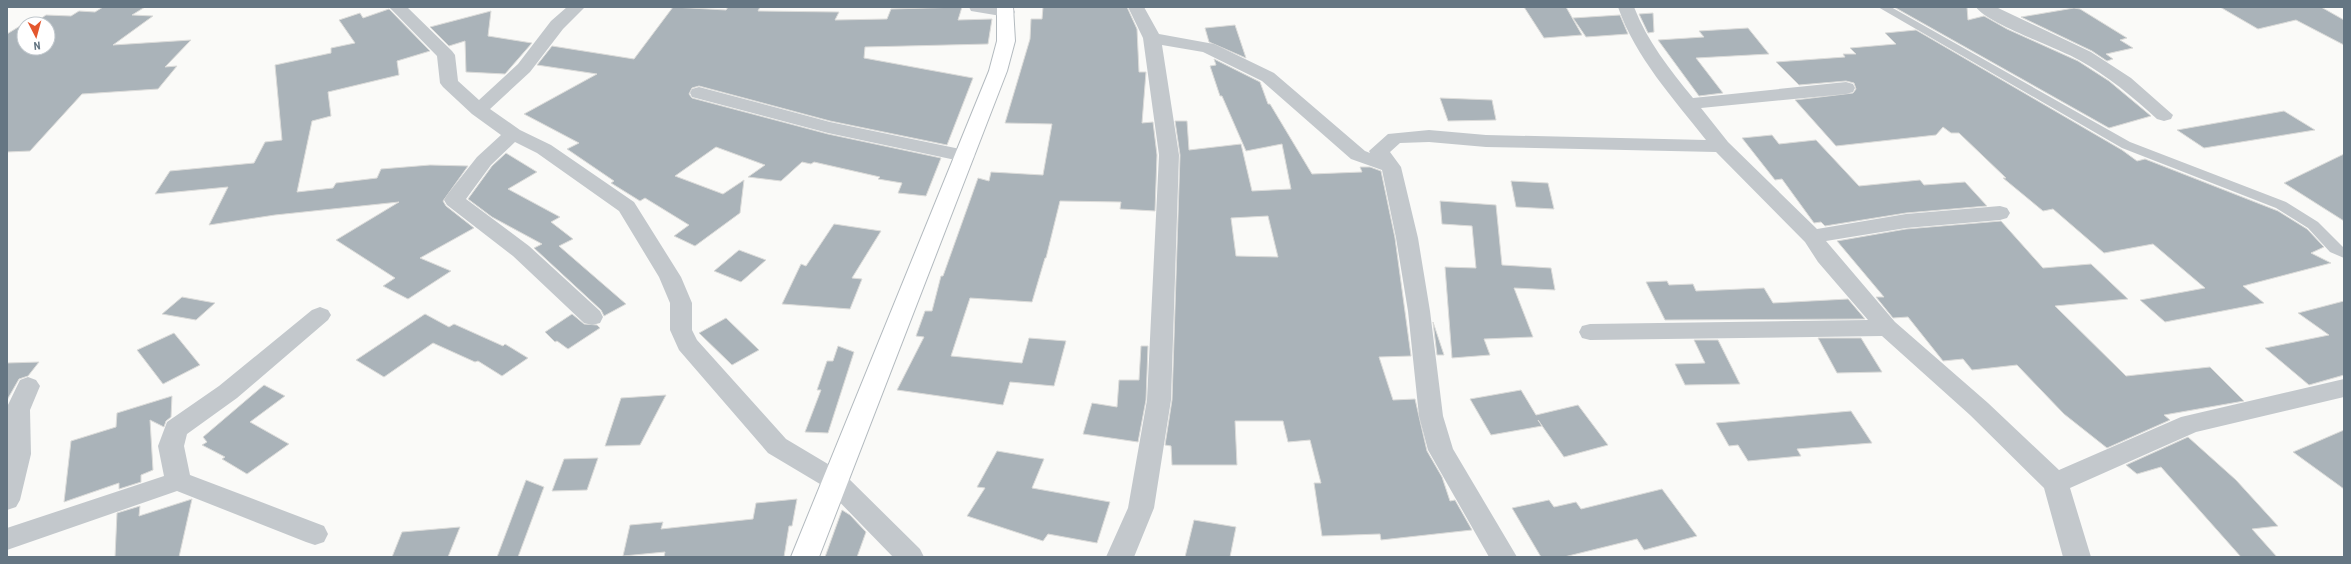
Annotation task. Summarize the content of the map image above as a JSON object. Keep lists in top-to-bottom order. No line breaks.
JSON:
{"north":"bottom"}
